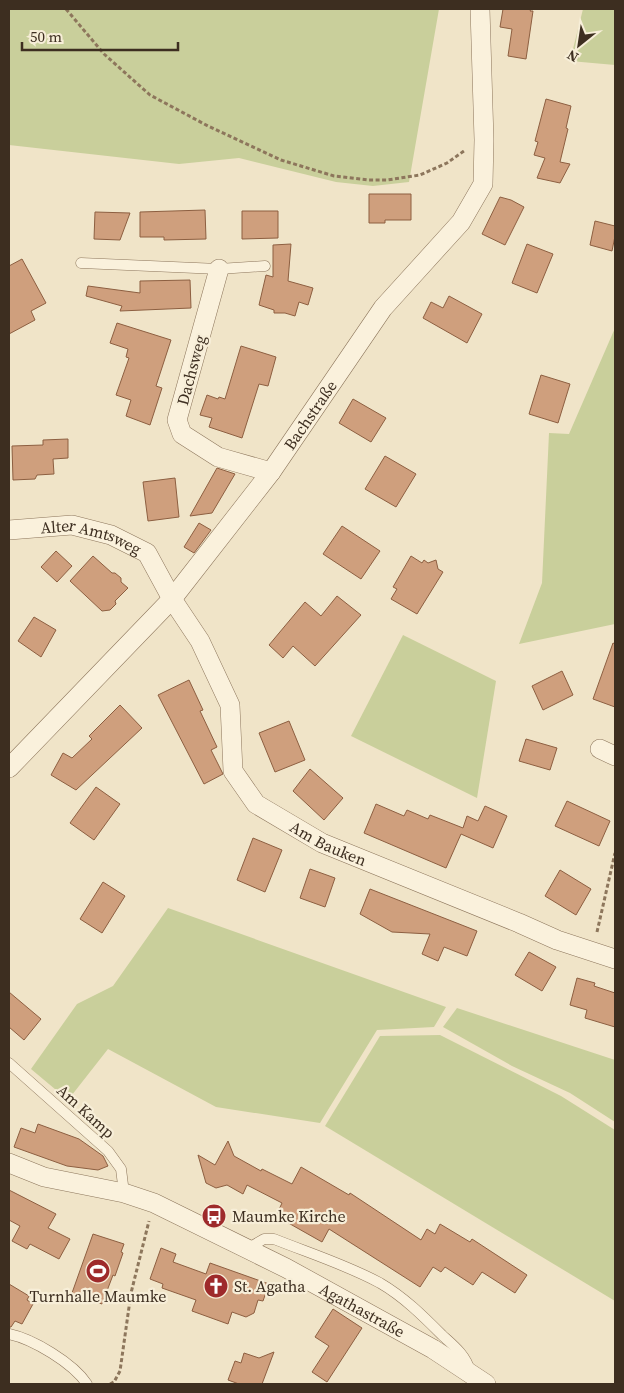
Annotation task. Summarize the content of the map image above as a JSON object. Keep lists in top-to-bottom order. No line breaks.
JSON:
{"streets":{"street":["Dachsweg","Bachstraße","Alter Amtsweg","Am Bauken","Agathastraße"],"lane":["Am Kamp"]},"crossings":[["Dachsweg","Bachstraße"],["Bachstraße","Alter Amtsweg"],["Bachstraße","Am Bauken"],["Alter Amtsweg","Am Bauken"],["Am Kamp","Agathastraße"]],"places":{"bus stop":["Maumke Kirche"],"sports":["Turnhalle Maumke"],"church":["St. Agatha"]},"scale_bar":"50 m","north":"bottom left"}
